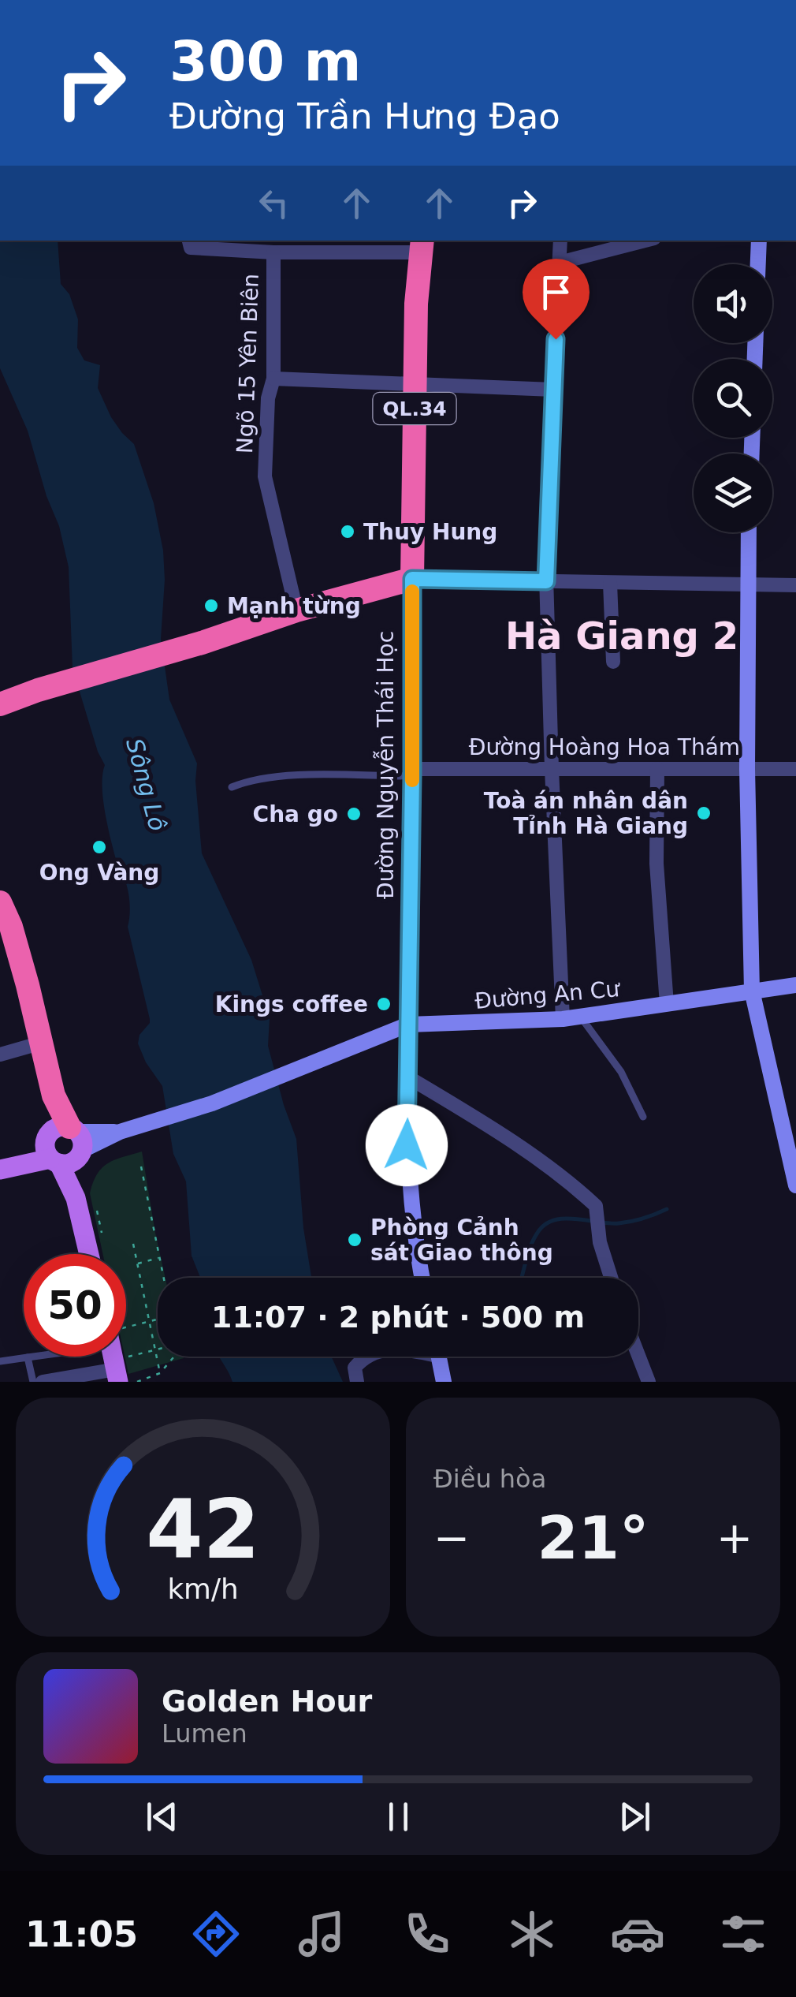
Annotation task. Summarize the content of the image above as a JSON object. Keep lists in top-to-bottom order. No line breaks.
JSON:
{"streets":{"highway":["QL.34","Đường Nguyễn Thái Học"],"main road":["Đường An Cư"],"street":["Ngõ 15 Yên Biên","Đường Hoàng Hoa Thám"]},"crossings":[["Đường Hoàng Hoa Thám","Đường Nguyễn Thái Học"],["Đường Nguyễn Thái Học","Đường An Cư"]],"districts":["Hà Giang 2"],"water":["Sông Lô"],"places":["Thuy Hung","Mạnh từng","Toà án nhân dân Tỉnh Hà Giang","Cha go","Ong Vàng","Kings coffee","Phòng Cảnh sát Giao thông"],"page":{"turn":["300 m","Đường Trần Hưng Đạo"],"limit":"50","trip":"11:07 · 2 phút · 500 m","tile":"Điều hòa","heat":["−","21°","+"],"song":["Golden Hour","Lumen"],"tabs":"11:05","gauge":["42","km/h"]}}
